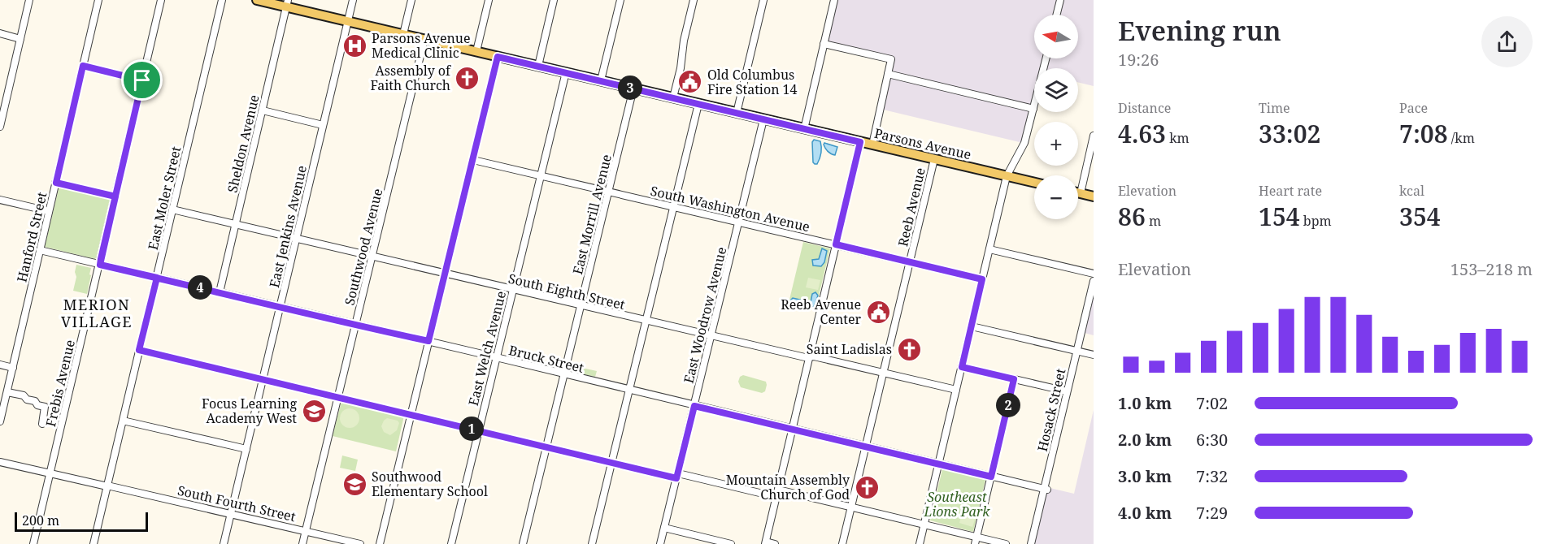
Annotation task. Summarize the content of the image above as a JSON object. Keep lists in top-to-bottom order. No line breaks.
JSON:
{"streets":{"main road":["Parsons Avenue"],"street":["Sheldon Avenue","East Moler Street","Reeb Avenue","South Washington Avenue","East Morrill Avenue","East Jenkins Avenue","Hanford Street","Southwood Avenue","South Eighth Street","East Woodrow Avenue","East Welch Avenue","Bruck Street","Frebis Avenue","Hosack Street","South Fourth Street"]},"crossings":[["Sheldon Avenue","Parsons Avenue"],["Sheldon Avenue","South Eighth Street"],["Sheldon Avenue","Bruck Street"],["Parsons Avenue","Reeb Avenue"],["Parsons Avenue","East Morrill Avenue"],["Parsons Avenue","East Jenkins Avenue"],["Parsons Avenue","Southwood Avenue"],["Parsons Avenue","East Woodrow Avenue"],["Parsons Avenue","East Welch Avenue"],["East Moler Street","South Eighth Street"],["East Moler Street","Bruck Street"],["East Moler Street","South Fourth Street"],["Reeb Avenue","South Washington Avenue"],["Reeb Avenue","South Eighth Street"],["Reeb Avenue","Bruck Street"],["South Washington Avenue","East Morrill Avenue"],["South Washington Avenue","East Woodrow Avenue"],["South Washington Avenue","East Welch Avenue"],["East Morrill Avenue","South Eighth Street"],["East Morrill Avenue","Bruck Street"],["East Jenkins Avenue","South Eighth Street"],["East Jenkins Avenue","Bruck Street"],["East Jenkins Avenue","South Fourth Street"],["Hanford Street","Bruck Street"],["Southwood Avenue","South Eighth Street"],["Southwood Avenue","Bruck Street"],["Southwood Avenue","South Fourth Street"],["South Eighth Street","East Woodrow Avenue"],["South Eighth Street","East Welch Avenue"],["East Woodrow Avenue","Bruck Street"],["East Welch Avenue","Bruck Street"],["Bruck Street","Frebis Avenue"],["Bruck Street","Hosack Street"],["Frebis Avenue","South Fourth Street"]],"districts":["MERION VILLAGE"],"parks":["Southeast Lions Park"],"places":{"hospital":["Parsons Avenue Medical Clinic"],"church":["Assembly of Faith Church","Saint Ladislas","Mountain Assembly Church of God"],"public building":["Old Columbus Fire Station 14","Reeb Avenue Center"],"school or university":["Focus Learning Academy West","Southwood Elementary School"]},"scale_bar":"200 m","north":"left","page":{"heading":["Evening run","19:26"],"map_buttons":["+","−"],"pins":["3","4","2","1"],"stats":[["Distance","4.63 km"],["Time","33:02"],["Pace","7:08 /km"],["Elevation","86 m"],["Heart rate","154 bpm"],["kcal","354"]],"chart":["Elevation","153–218 m"],"list":[{"name":"1.0 km","note":"7:02"},{"name":"2.0 km","note":"6:30"},{"name":"3.0 km","note":"7:32"},{"name":"4.0 km","note":"7:29"}],"scale":"200 m"}}
